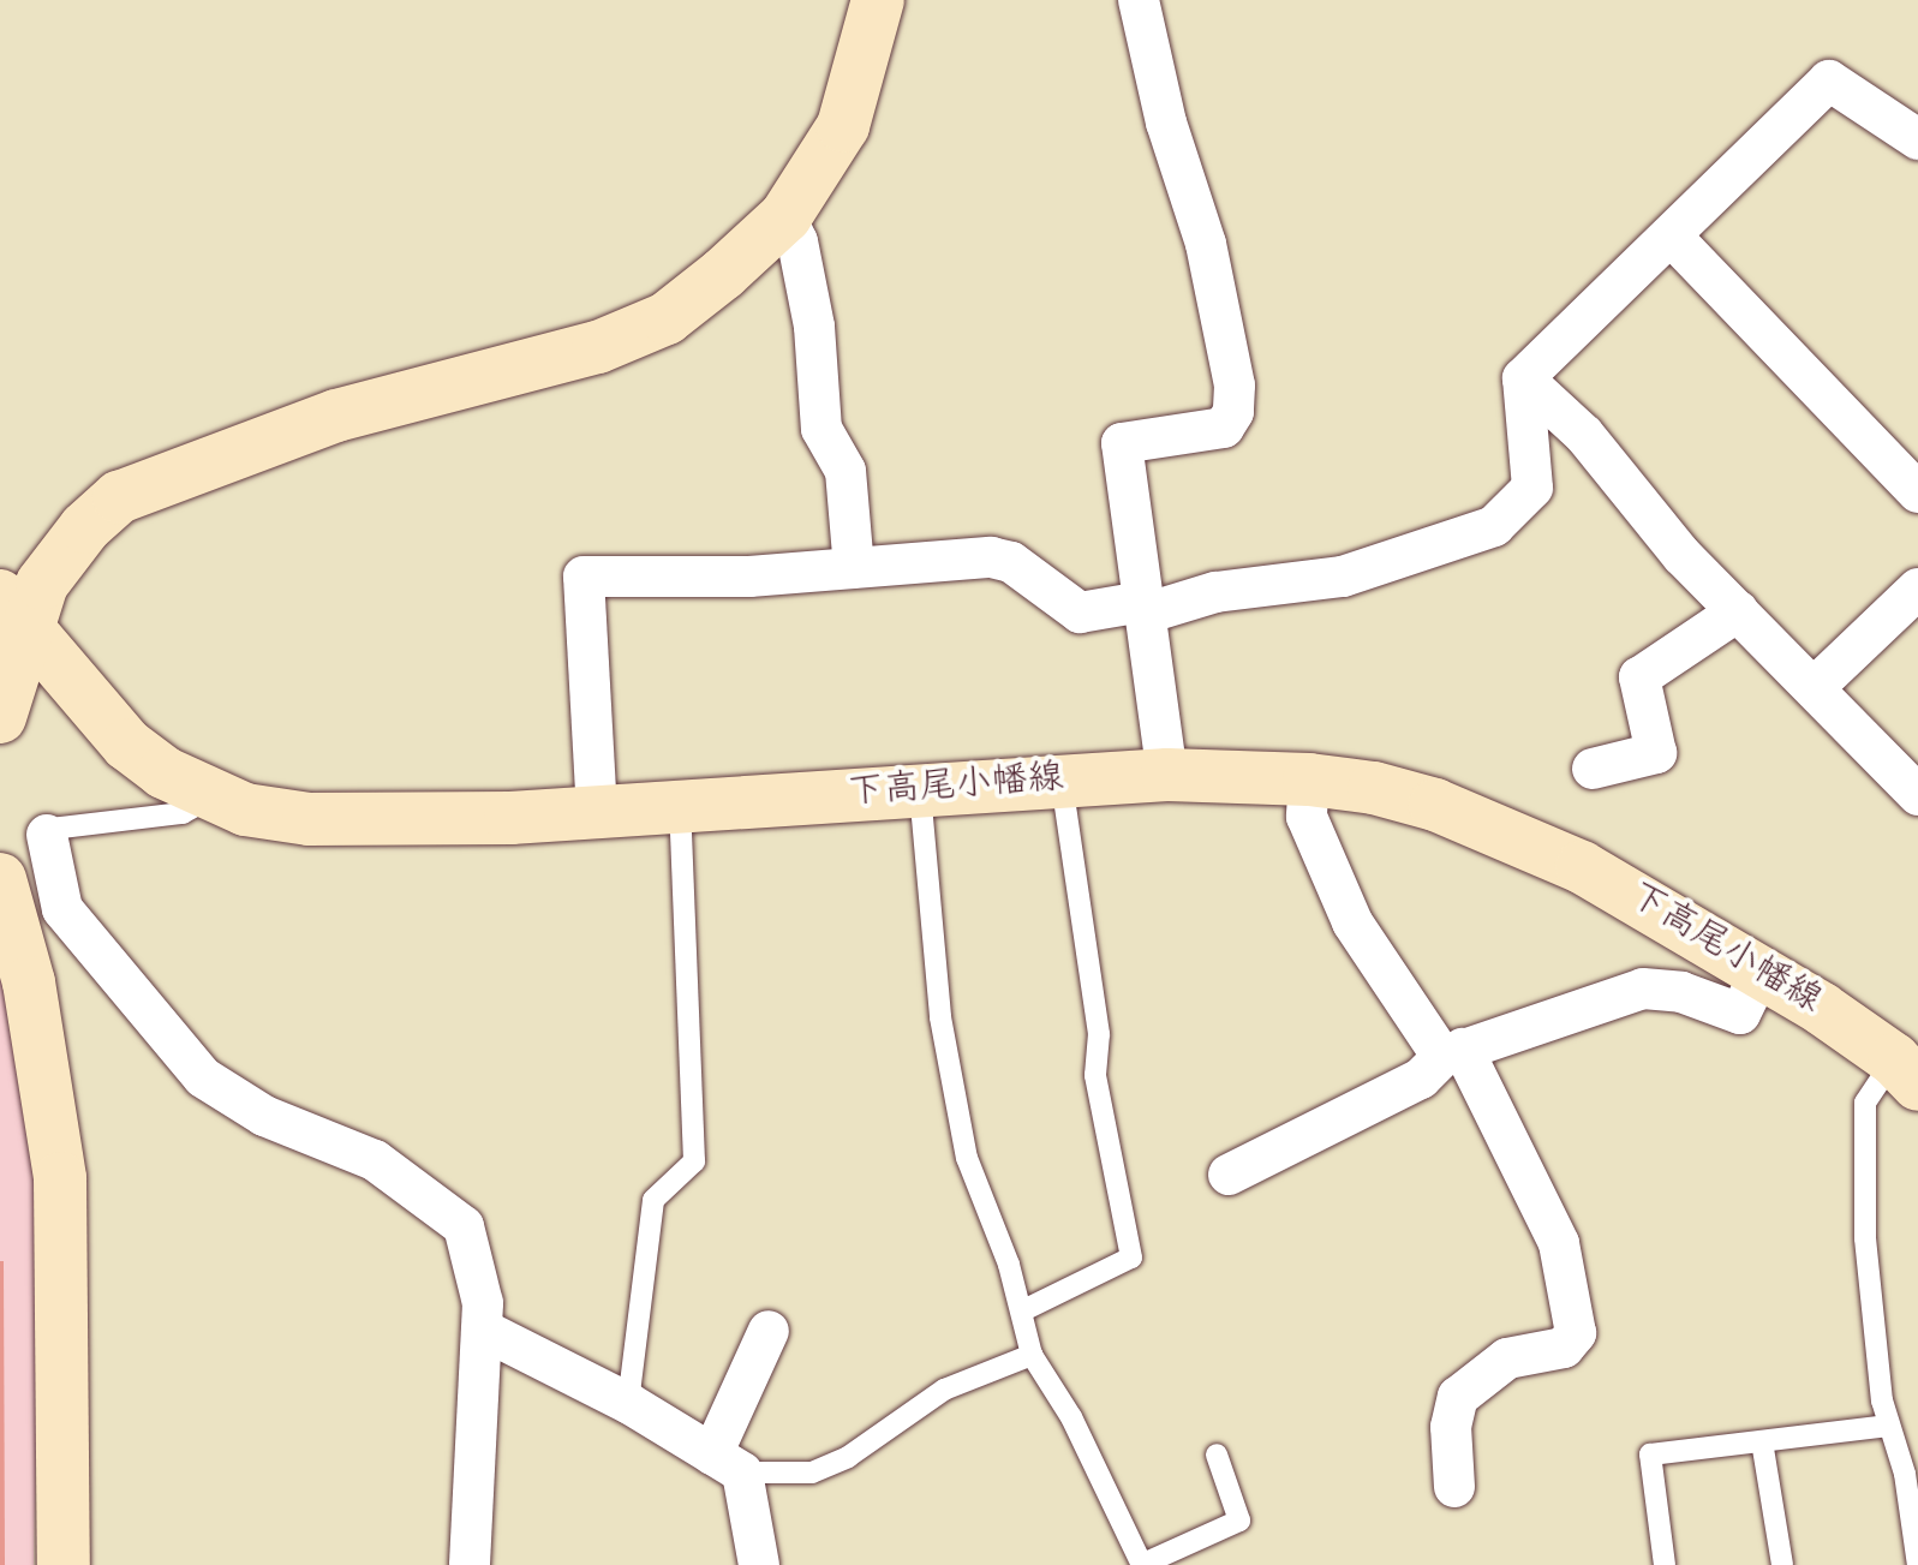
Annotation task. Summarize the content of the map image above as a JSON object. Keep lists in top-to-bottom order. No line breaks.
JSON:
{"streets":{"main road":["下高尾小幡線"]}}
